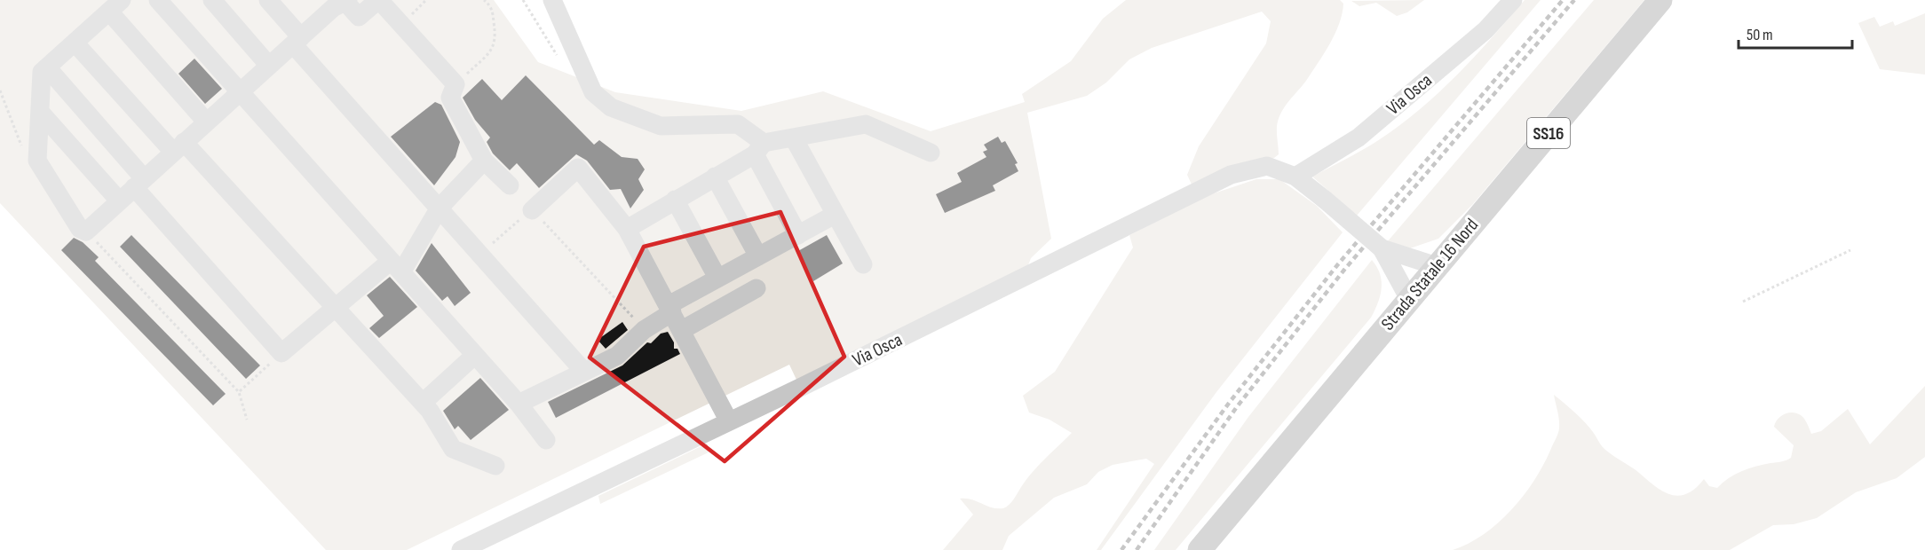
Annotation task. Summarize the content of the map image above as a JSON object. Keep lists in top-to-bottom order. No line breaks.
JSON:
{"streets":{"main road":["SS16","Strada Statale 16 Nord"],"street":["Via Osca"]},"scale_bar":"50 m"}
